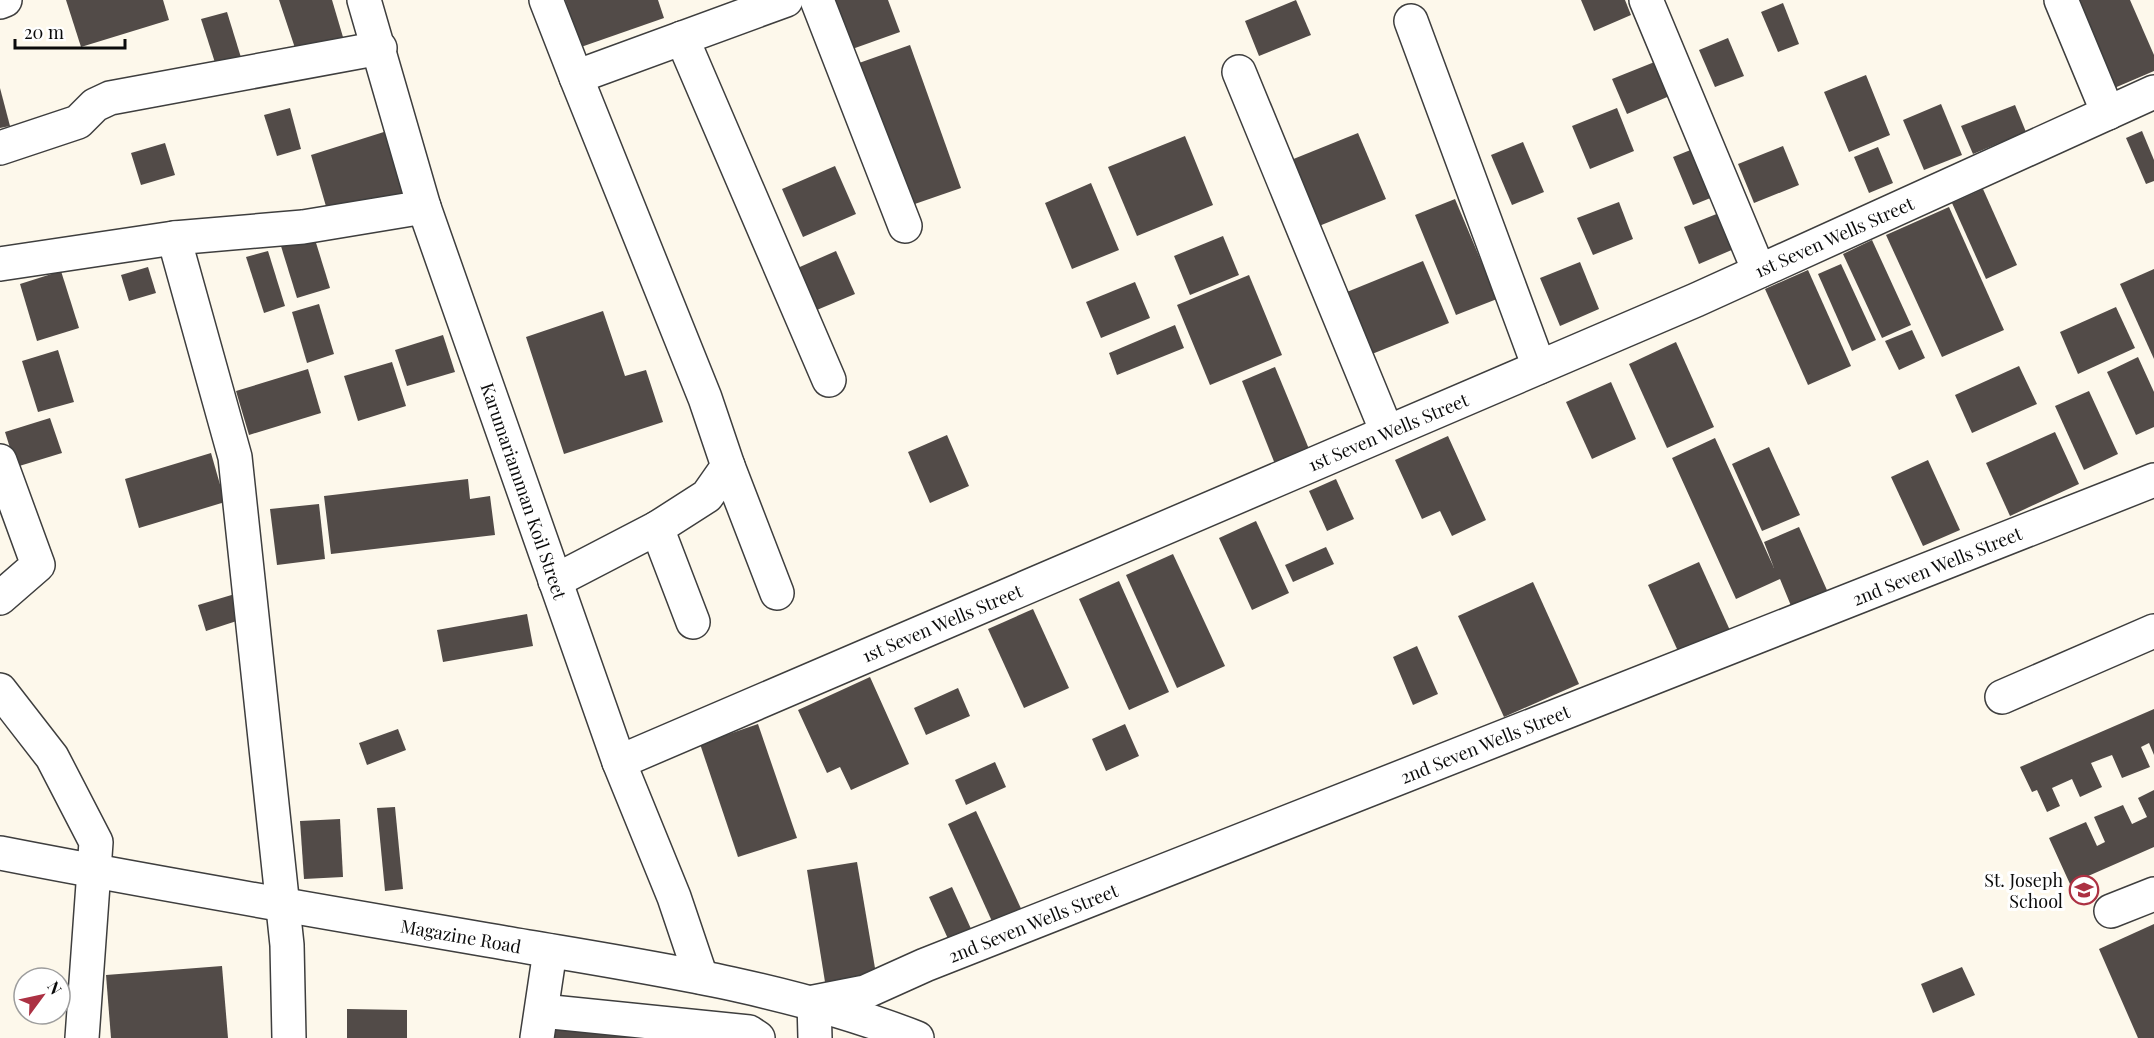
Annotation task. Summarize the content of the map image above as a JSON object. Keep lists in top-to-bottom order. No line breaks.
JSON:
{"streets":{"street":["1st Seven Wells Street","Karumariamman Koil Street","2nd Seven Wells Street","Magazine Road"]},"crossings":[["1st Seven Wells Street","Karumariamman Koil Street"],["Karumariamman Koil Street","Magazine Road"],["2nd Seven Wells Street","Magazine Road"]],"places":{"school or university":["St. Joseph School"]},"scale_bar":"20 m","north":"top right"}
